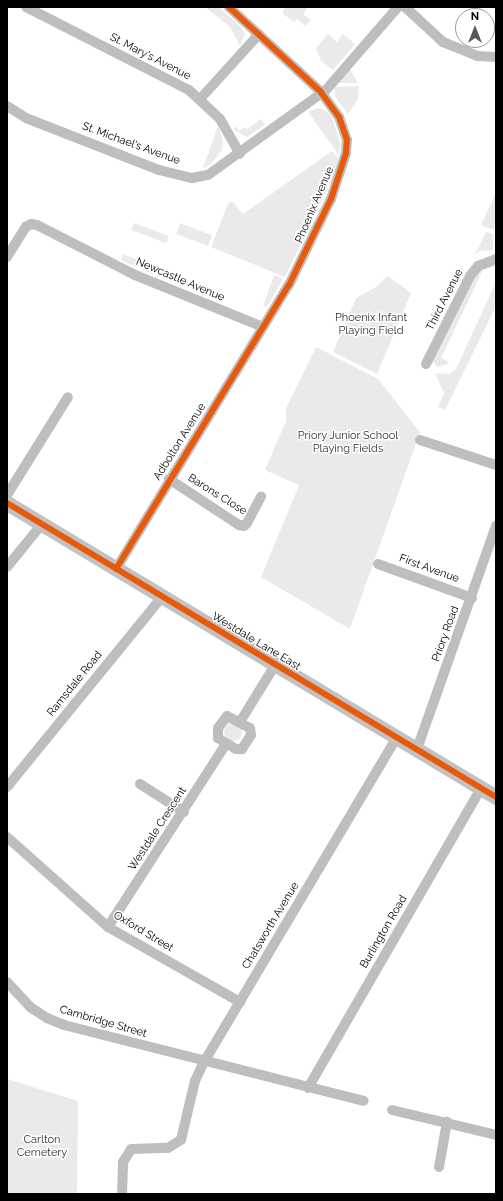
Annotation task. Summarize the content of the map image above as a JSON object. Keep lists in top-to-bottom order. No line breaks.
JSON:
{"streets":{"street":["St. Mary's Avenue","St. Michael's Avenue","Phoenix Avenue","Newcastle Avenue","Third Avenue","Adbolton Avenue","Barons Close","First Avenue","Priory Road","Westdale Lane East","Ramsdale Road","Westdale Crescent","Chatsworth Avenue","Oxford Street","Burlington Road","Cambridge Street"]},"crossings":[["St. Mary's Avenue","St. Michael's Avenue"],["St. Michael's Avenue","Phoenix Avenue"],["Phoenix Avenue","Newcastle Avenue"],["Phoenix Avenue","Adbolton Avenue"],["Newcastle Avenue","Adbolton Avenue"],["Adbolton Avenue","Barons Close"],["Adbolton Avenue","Westdale Lane East"],["First Avenue","Priory Road"],["Priory Road","Westdale Lane East"],["Westdale Lane East","Ramsdale Road"],["Westdale Lane East","Chatsworth Avenue"],["Westdale Lane East","Burlington Road"],["Westdale Crescent","Oxford Street"],["Chatsworth Avenue","Oxford Street"],["Chatsworth Avenue","Cambridge Street"]],"parks":["Phoenix Infant Playing Field","Priory Junior School Playing Fields","Carlton Cemetery"],"north":"top"}
